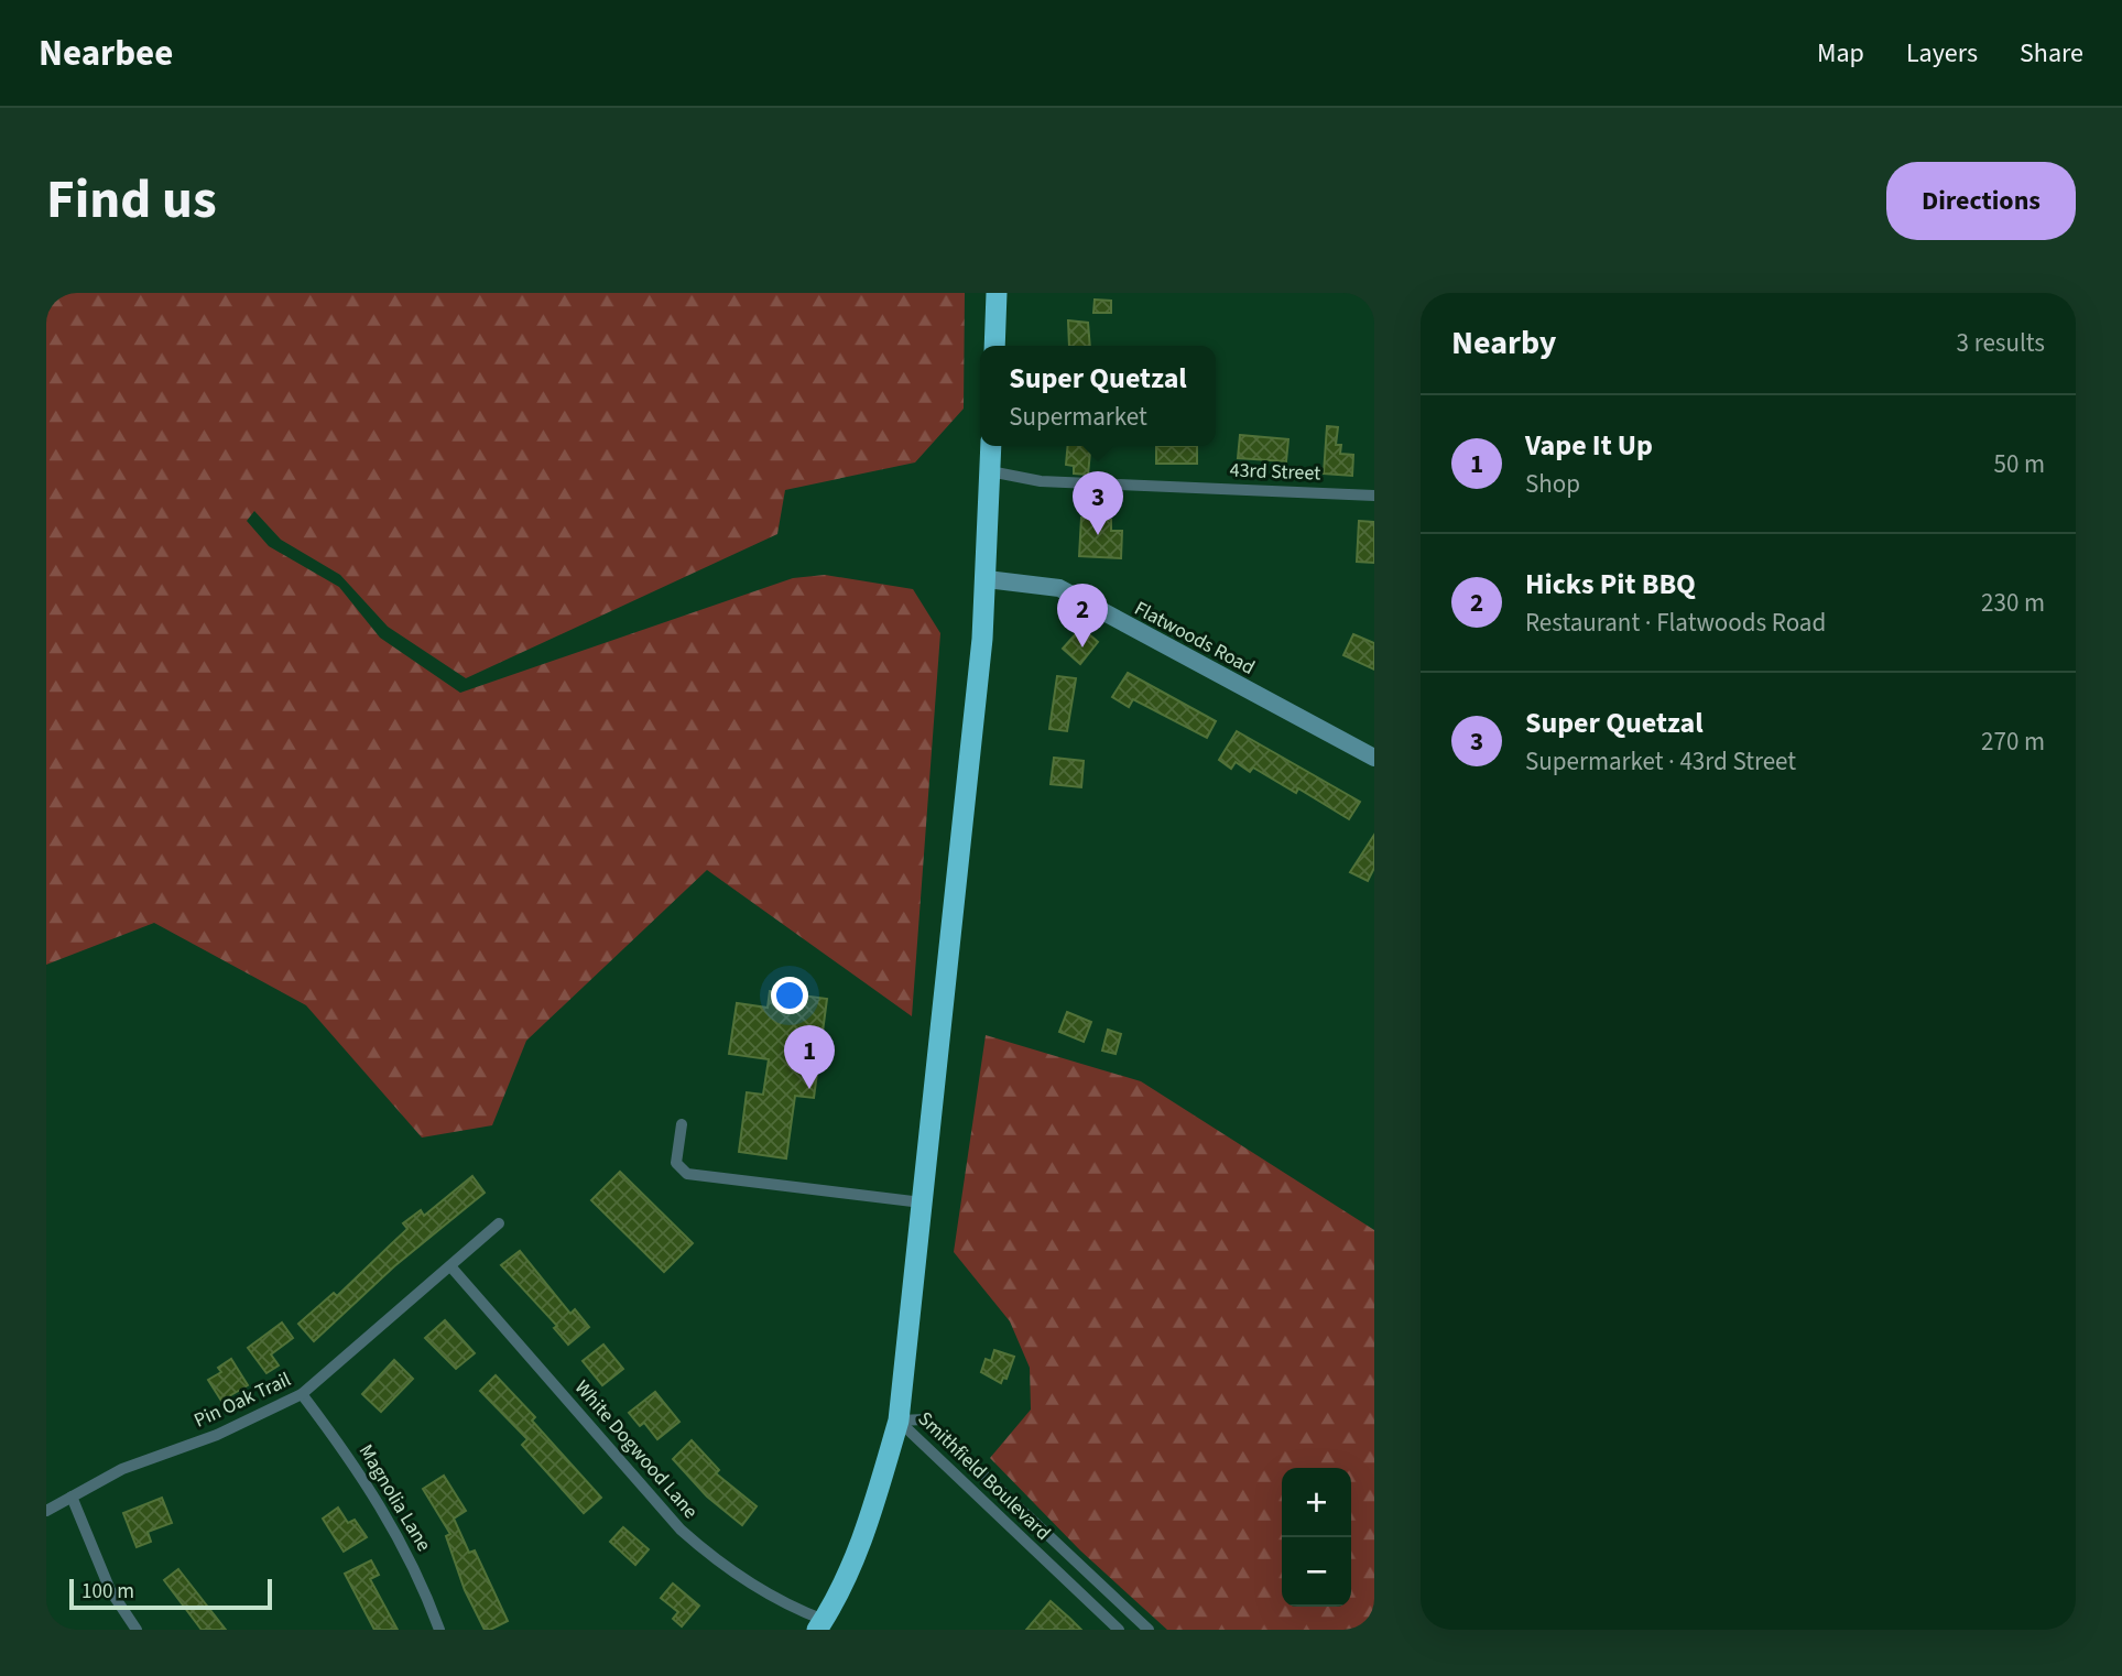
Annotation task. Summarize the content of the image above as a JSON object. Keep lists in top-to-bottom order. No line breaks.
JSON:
{"streets":{"street":["43rd Street","Flatwoods Road","Pin Oak Trail","White Dogwood Lane","Smithfield Boulevard","Magnolia Lane"]},"crossings":[["Pin Oak Trail","White Dogwood Lane"],["Pin Oak Trail","Magnolia Lane"]],"scale_bar":"100 m","page":{"header":"Nearbee","nav":["Map","Layers","Share"],"title":"Find us","buttons":"Directions","heading":["Nearby","3 results"],"popup":["Super Quetzal","Supermarket"],"list":[{"mark":"1","name":"Vape It Up","note":"Shop","value":"50 m"},{"mark":"2","name":"Hicks Pit BBQ","note":"Restaurant · Flatwoods Road","value":"230 m"},{"mark":"3","name":"Super Quetzal","note":"Supermarket · 43rd Street","value":"270 m"}],"pins":["3","2","1"],"map_buttons":["+","−"],"scale":"100 m"}}
